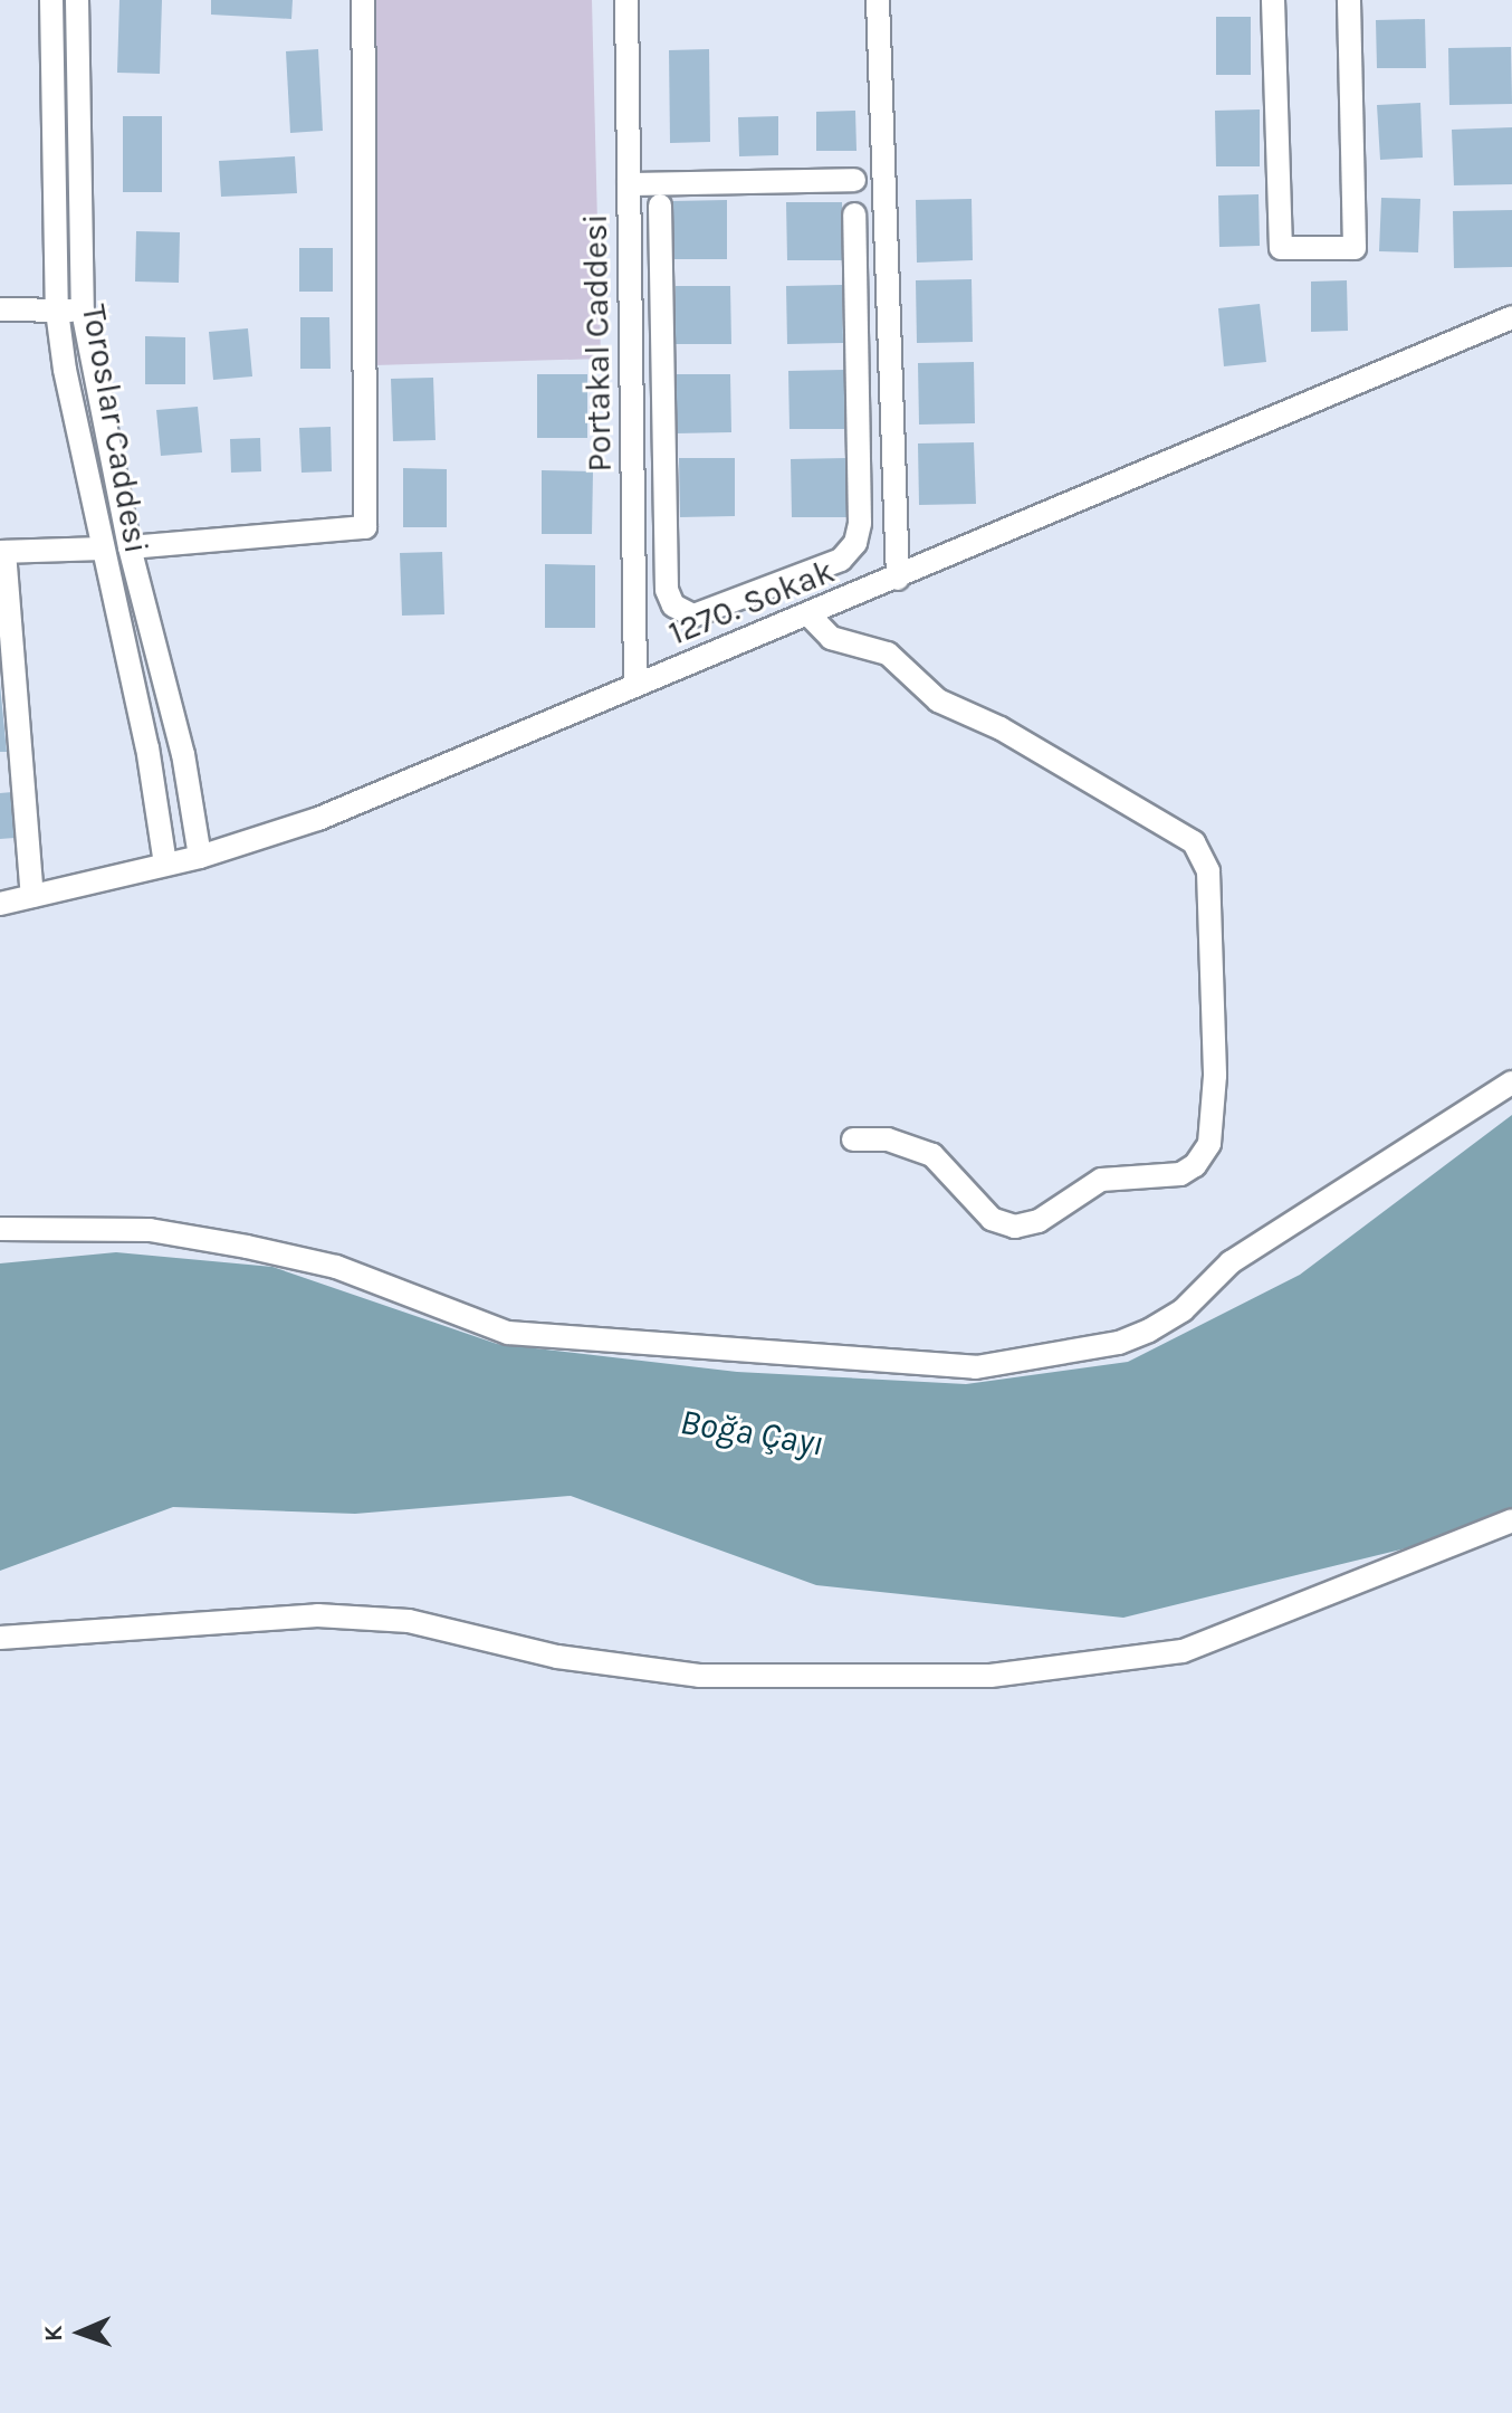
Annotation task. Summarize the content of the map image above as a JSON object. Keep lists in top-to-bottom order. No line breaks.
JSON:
{"streets":{"street":["Portakal Caddesi","Toroslar Caddesi","1270. Sokak"]},"crossings":[["Portakal Caddesi","1270. Sokak"],["Toroslar Caddesi","1270. Sokak"]],"water":["Boğa Çayı"],"north":"left"}
